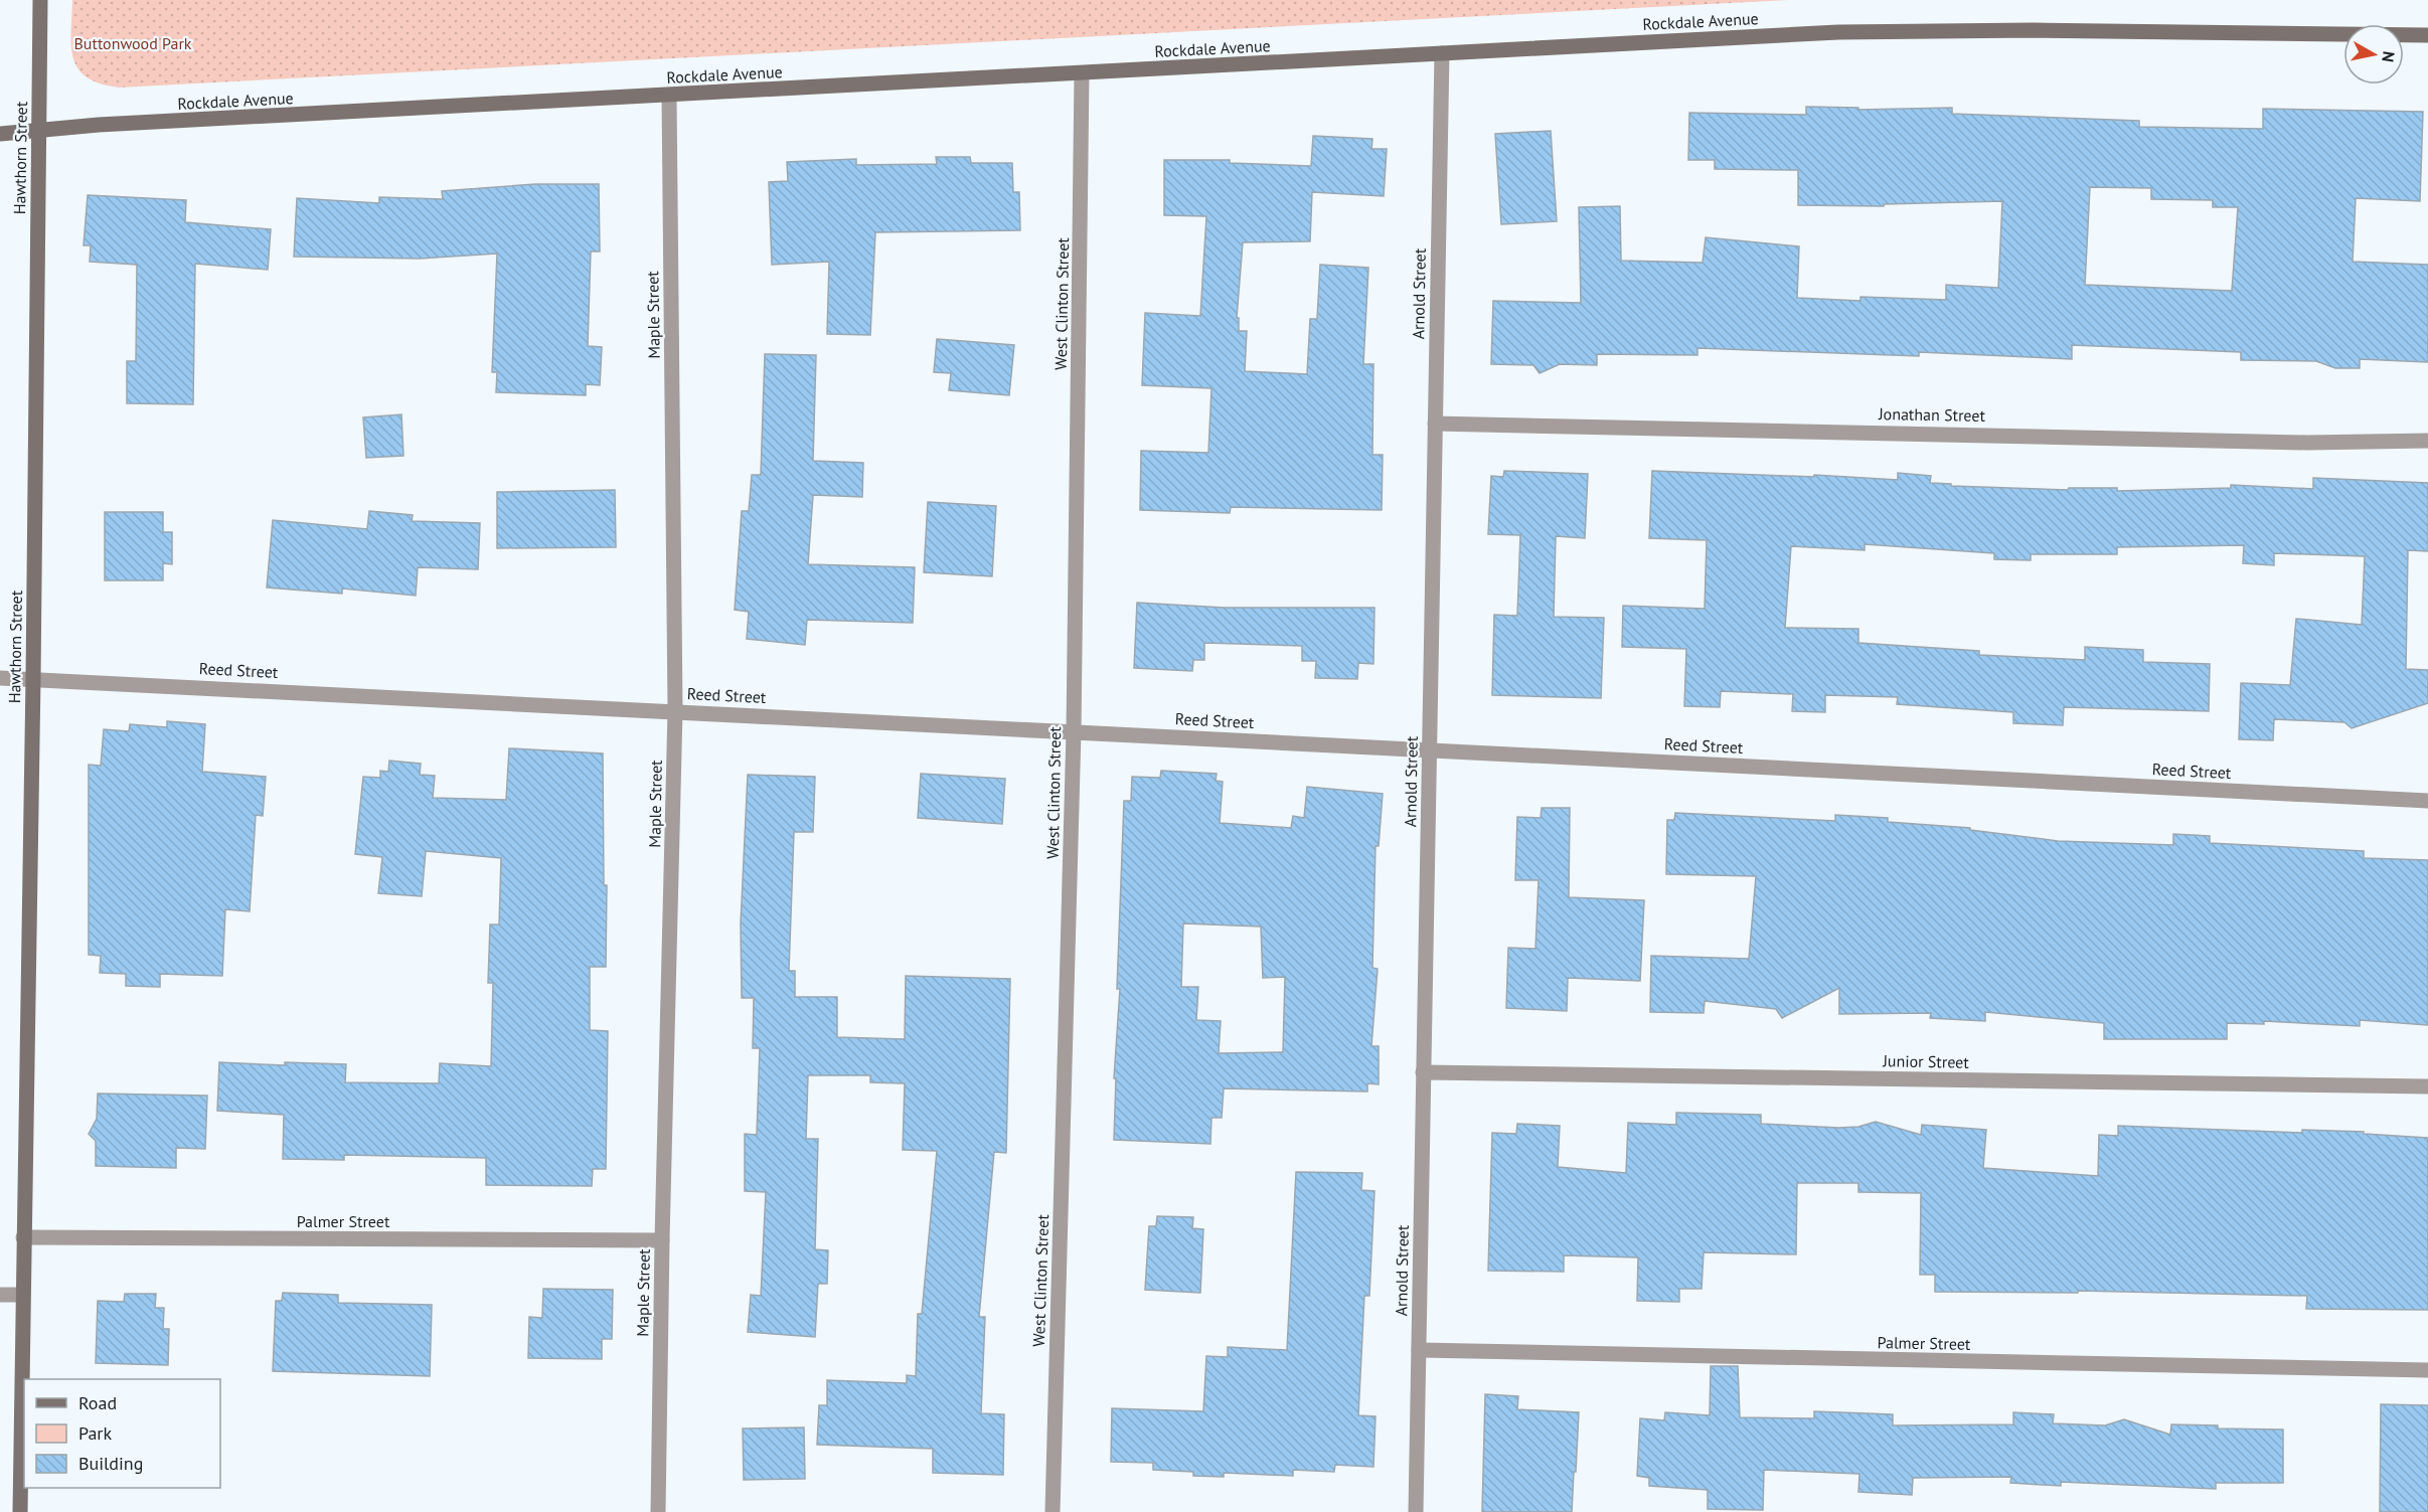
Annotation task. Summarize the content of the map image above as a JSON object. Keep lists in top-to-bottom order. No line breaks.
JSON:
{"streets":{"main road":["Rockdale Avenue","Hawthorn Street"],"street":["Arnold Street","West Clinton Street","Maple Street","Jonathan Street","Reed Street","Junior Street","Palmer Street"]},"crossings":[["Rockdale Avenue","Hawthorn Street"],["Rockdale Avenue","Arnold Street"],["Rockdale Avenue","West Clinton Street"],["Rockdale Avenue","Maple Street"],["Hawthorn Street","Reed Street"],["Hawthorn Street","Palmer Street"],["Arnold Street","Jonathan Street"],["Arnold Street","Reed Street"],["Arnold Street","Junior Street"],["Arnold Street","Palmer Street"],["West Clinton Street","Reed Street"],["Maple Street","Reed Street"],["Maple Street","Palmer Street"]],"parks":["Buttonwood Park"],"legend":["Road","Park","Building"],"north":"right"}
